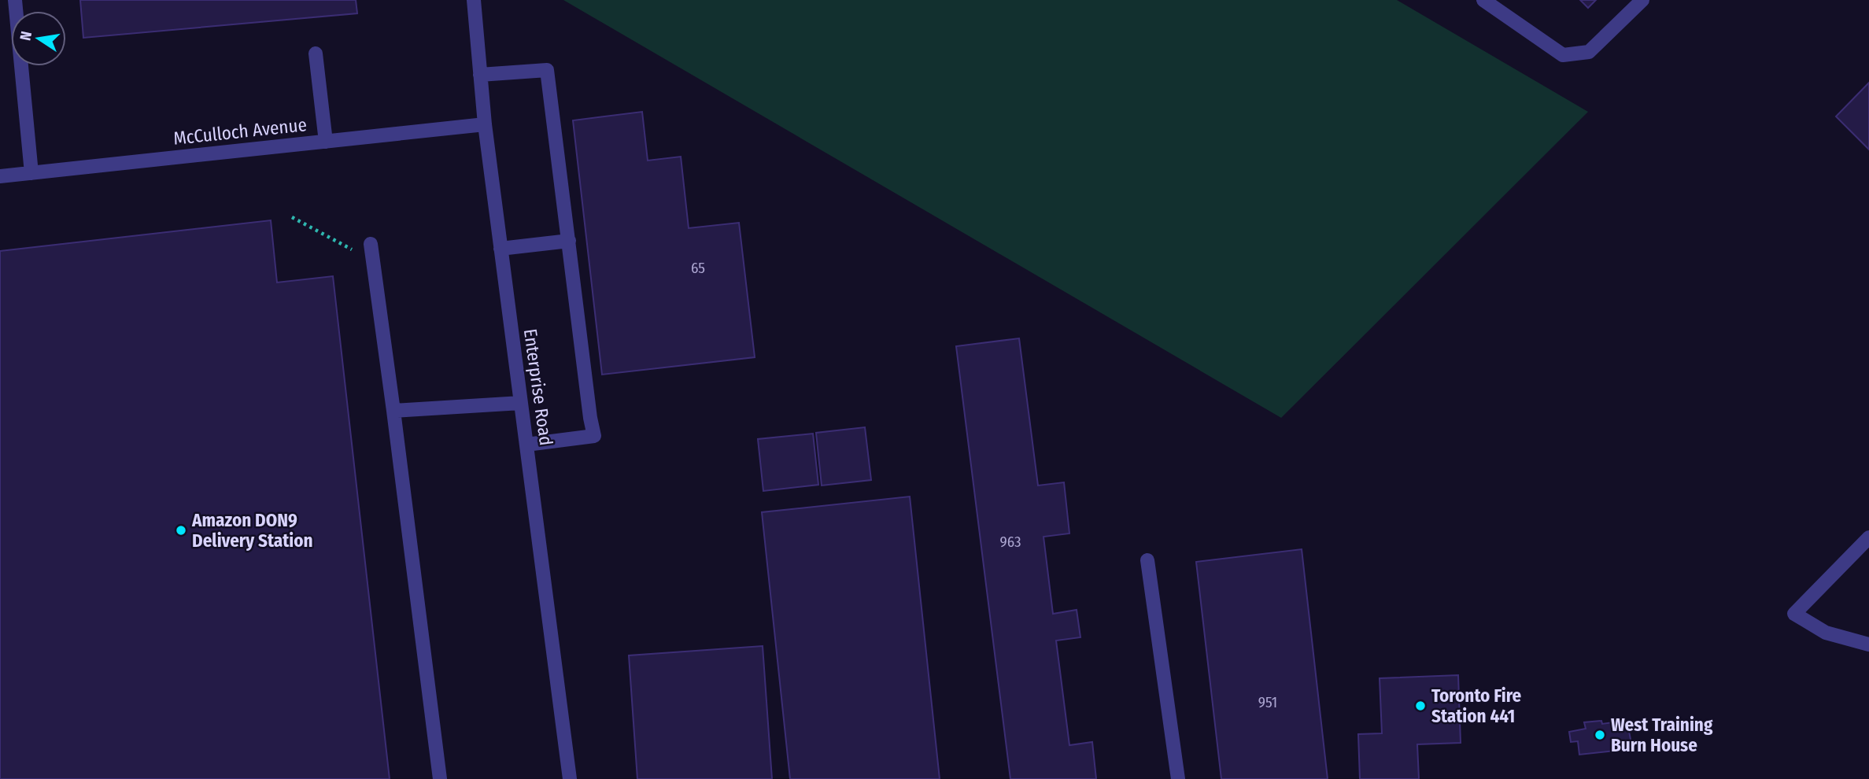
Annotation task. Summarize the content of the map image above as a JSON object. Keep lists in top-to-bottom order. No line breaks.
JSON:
{"streets":{"street":["McCulloch Avenue","Enterprise Road"]},"crossings":[["McCulloch Avenue","Enterprise Road"]],"places":["Amazon DON9 Delivery Station","Toronto Fire Station 441","West Training Burn House"],"house_numbers":["65","963","951"],"north":"left"}
